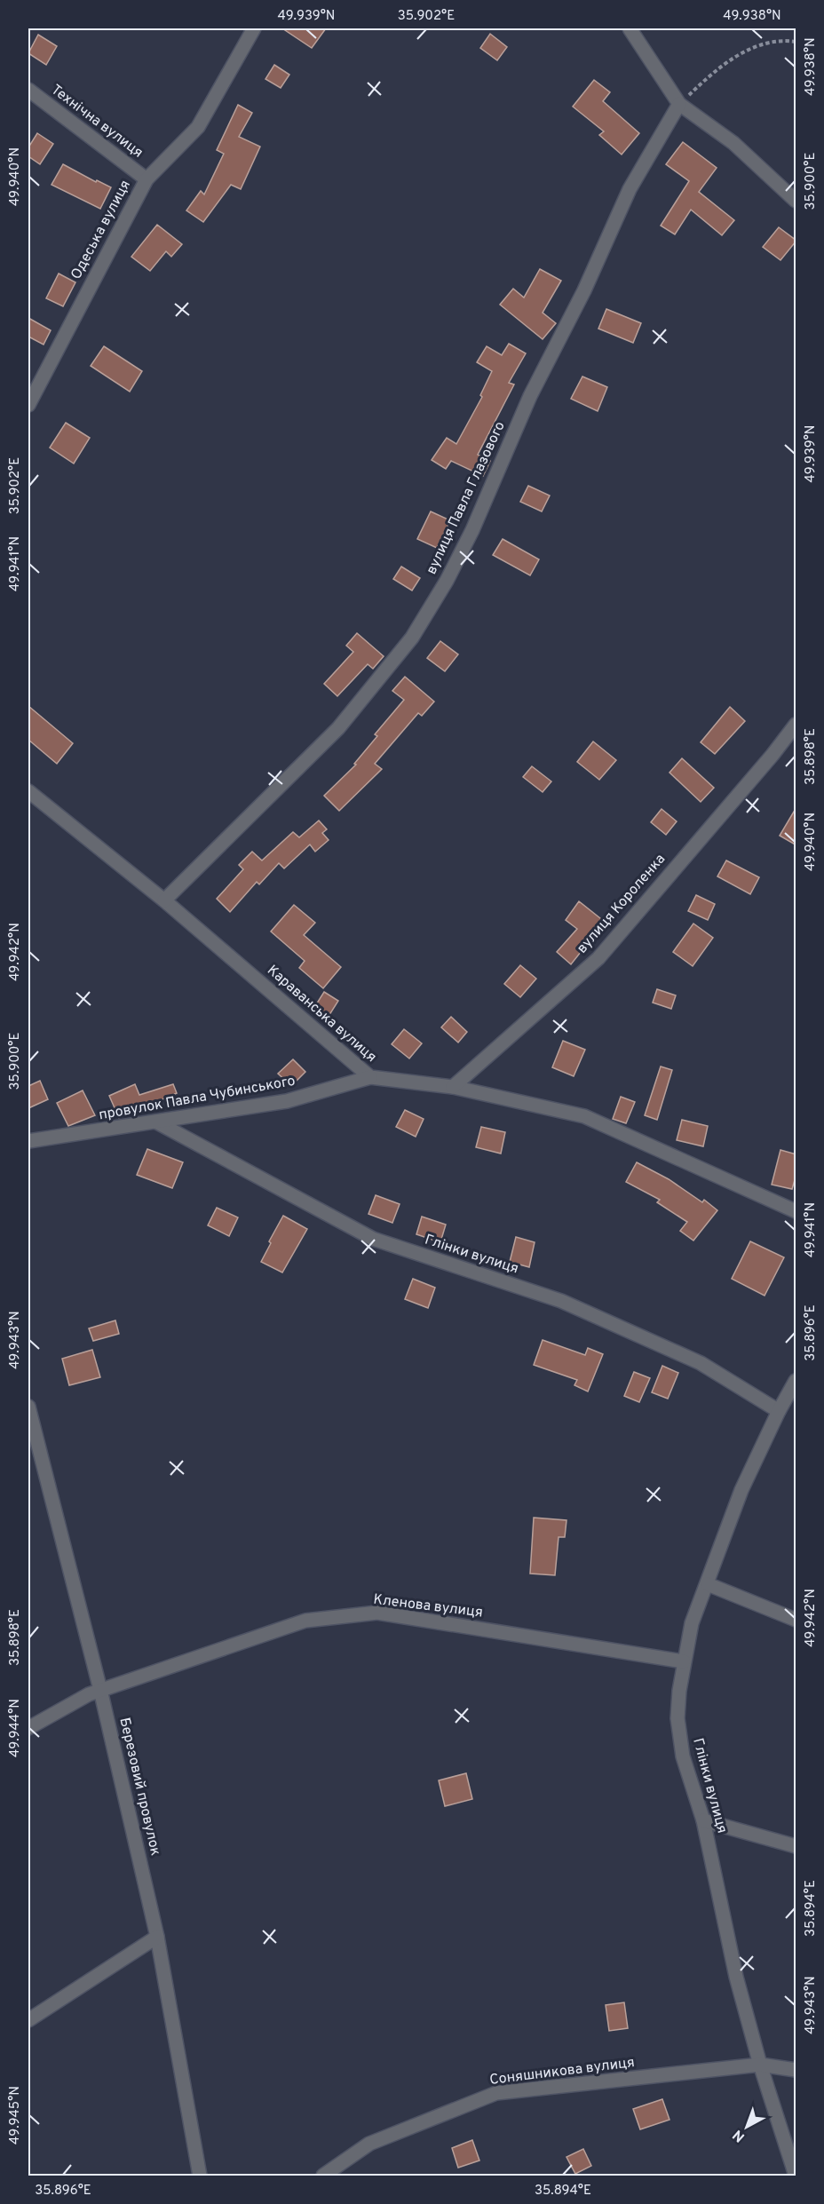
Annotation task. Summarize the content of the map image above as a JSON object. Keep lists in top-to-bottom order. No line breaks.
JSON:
{"streets":{"street":["Технічна вулиця","Одеська вулиця","вулиця Павла Глазового","вулиця Короленка","Караванська вулиця","провулок Павла Чубинського","Глінки вулиця","Кленова вулиця","Березовий провулок","Соняшникова вулиця"]},"crossings":[["Технічна вулиця","Одеська вулиця"],["вулиця Павла Глазового","Караванська вулиця"],["вулиця Короленка","Караванська вулиця"],["Караванська вулиця","провулок Павла Чубинського"],["провулок Павла Чубинського","Глінки вулиця"],["Глінки вулиця","Кленова вулиця"],["Глінки вулиця","Соняшникова вулиця"],["Кленова вулиця","Березовий провулок"]],"north":"bottom left","coordinates":["49.939°N","35.902°E","49.938°N","49.940°N","35.900°E","49.941°N","35.898°E","49.942°N","35.896°E","49.943°N","49.944°N","35.894°E","49.945°N"]}
